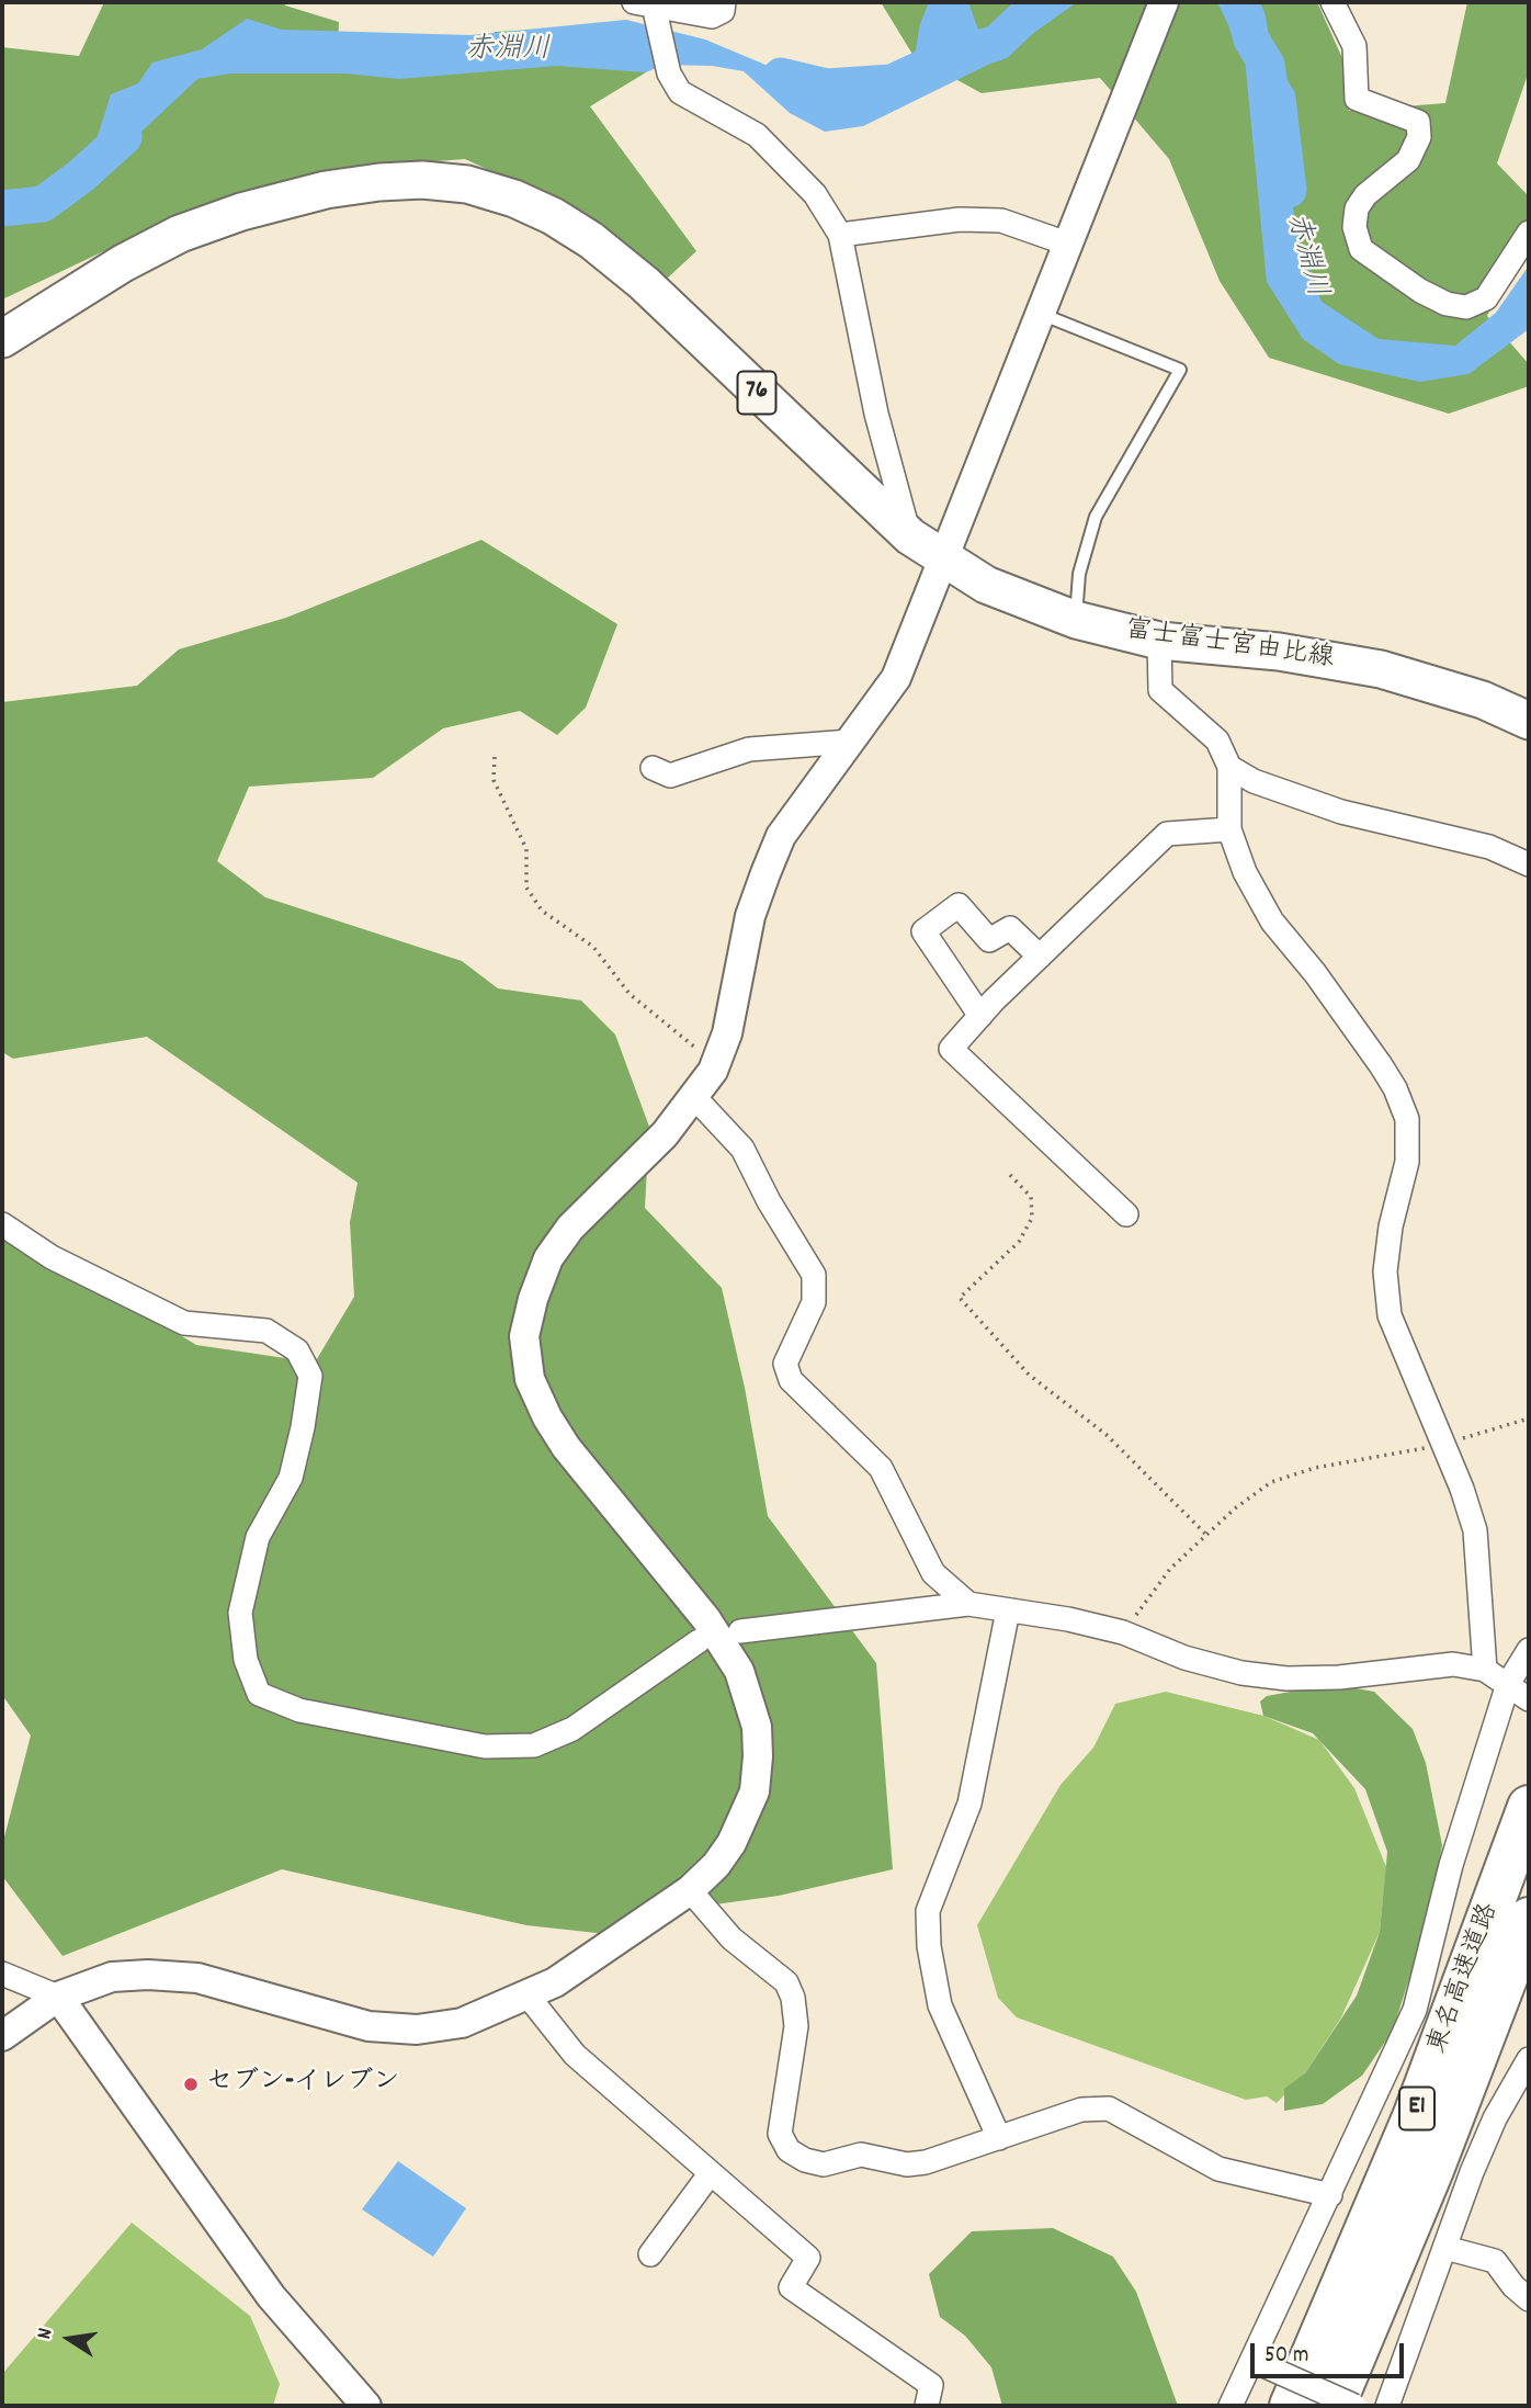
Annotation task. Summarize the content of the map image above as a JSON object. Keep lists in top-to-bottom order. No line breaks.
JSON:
{"streets":{"highway":["東名高速道路","E1"],"main road":["76","富士富士宮由比線"]},"water":["赤淵川"],"places":["セブン-イレブン"],"scale_bar":"50 m","north":"left"}
